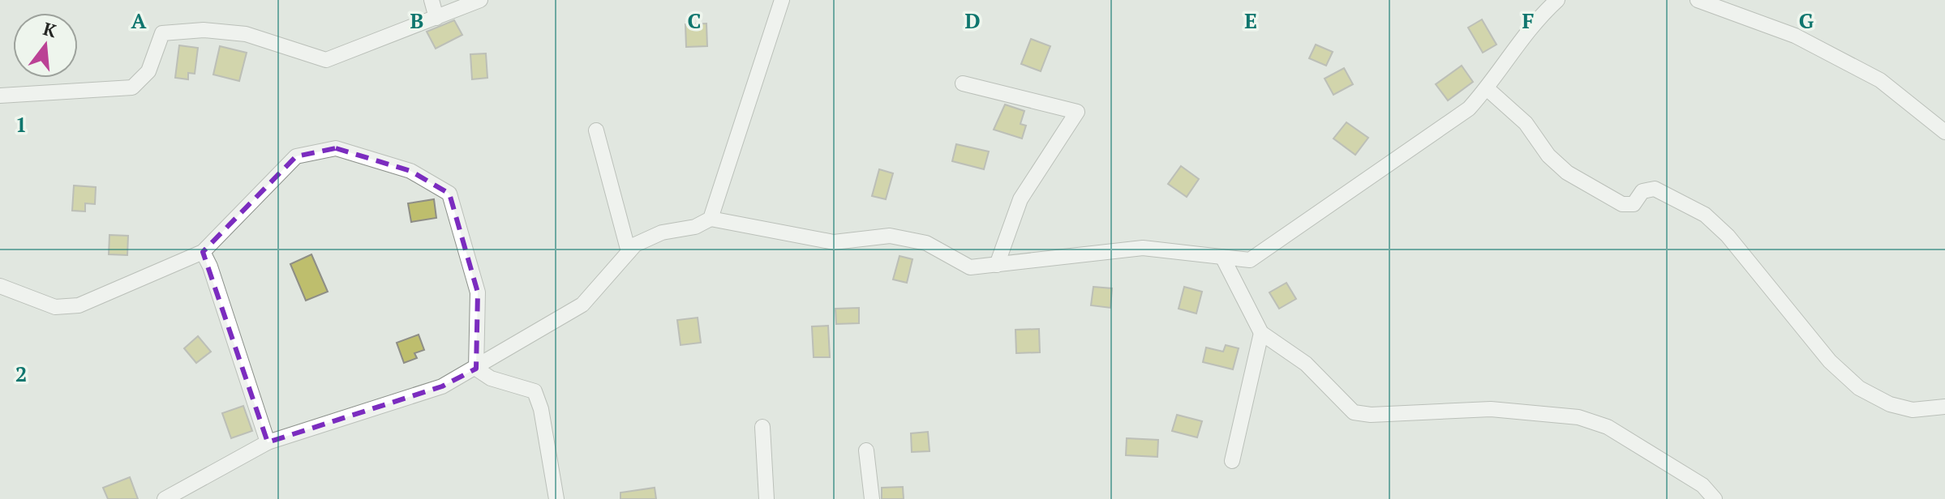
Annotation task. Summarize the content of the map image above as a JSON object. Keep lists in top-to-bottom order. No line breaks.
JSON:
{"north":"top","grid":{"columns":["A","B","C","D","E","F","G"],"rows":["1","2"]}}
